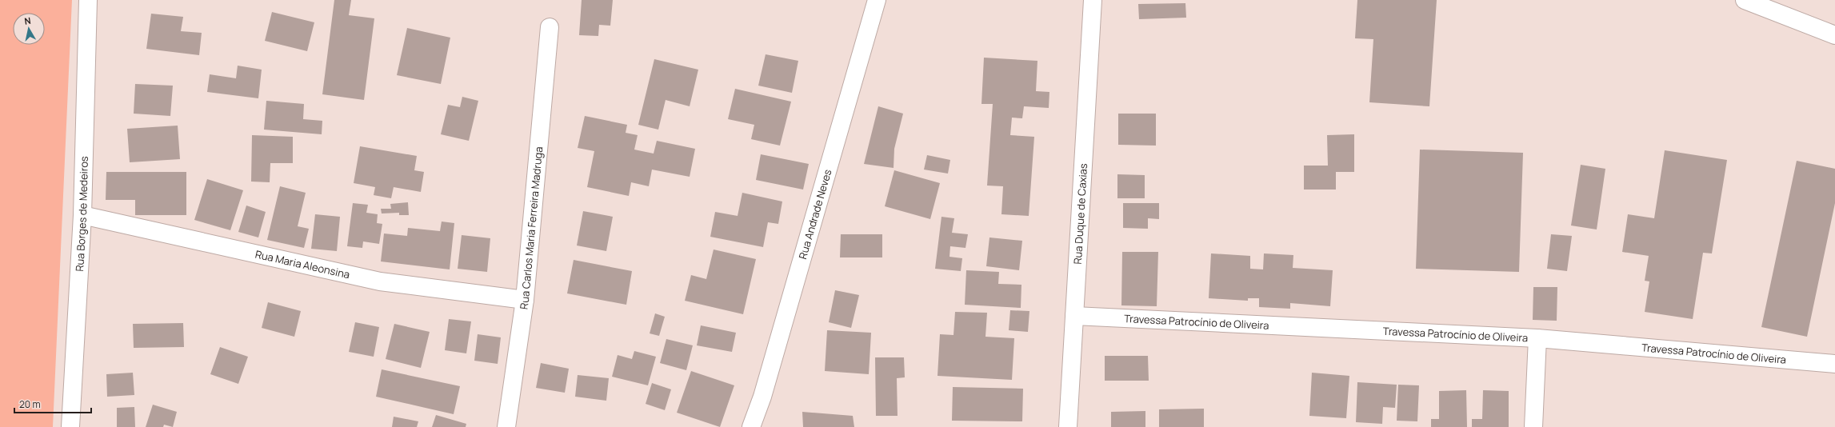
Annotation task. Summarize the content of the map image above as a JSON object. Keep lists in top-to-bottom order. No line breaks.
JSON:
{"streets":{"street":["Rua Borges de Medeiros","Rua Andrade Neves","Rua Duque de Caxias","Rua Carlos Maria Ferreira Madruga","Rua Maria Aleonsina","Travessa Patrocínio de Oliveira"]},"crossings":[["Rua Borges de Medeiros","Rua Maria Aleonsina"],["Rua Duque de Caxias","Travessa Patrocínio de Oliveira"],["Rua Carlos Maria Ferreira Madruga","Rua Maria Aleonsina"]],"scale_bar":"20 m","north":"top"}
